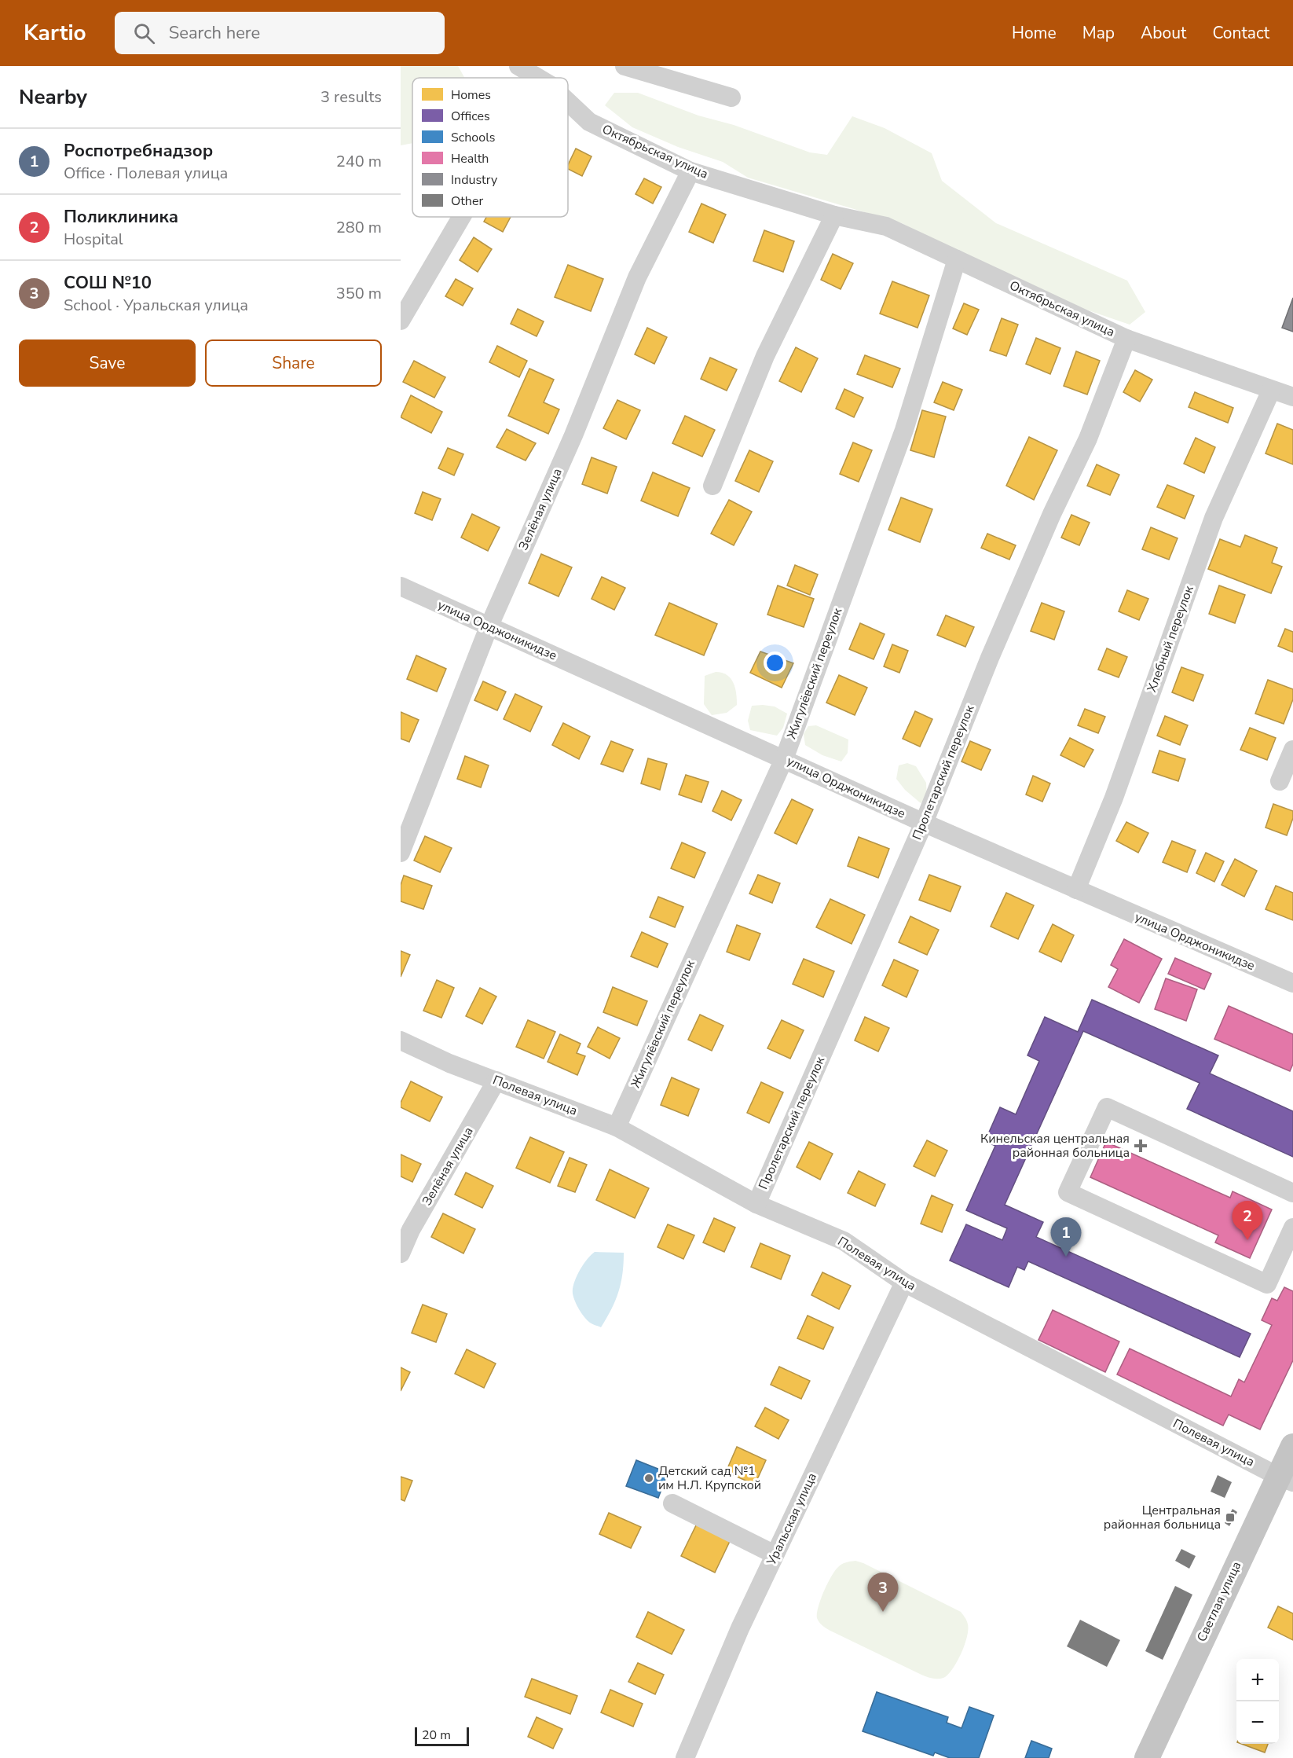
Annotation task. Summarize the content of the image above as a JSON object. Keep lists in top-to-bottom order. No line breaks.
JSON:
{"streets":{"main road":["Светлая улица"],"street":["Октябрьская улица","Зелёная улица","улица Орджоникидзе","Хлебный переулок","Жигулёвский переулок","Пролетарский переулок","Полевая улица","Уральская улица"]},"crossings":[["Октябрьская улица","Зелёная улица"],["Октябрьская улица","Хлебный переулок"],["Октябрьская улица","Жигулёвский переулок"],["Октябрьская улица","Пролетарский переулок"],["Зелёная улица","улица Орджоникидзе"],["Зелёная улица","Полевая улица"],["улица Орджоникидзе","Хлебный переулок"],["улица Орджоникидзе","Жигулёвский переулок"],["улица Орджоникидзе","Пролетарский переулок"],["Жигулёвский переулок","Полевая улица"],["Пролетарский переулок","Полевая улица"],["Полевая улица","Уральская улица"],["Полевая улица","Светлая улица"]],"places":{"health":["Кинельская центральная районная больница"],"other":["Детский сад №1 им Н.Л. Крупской"],"transit":["Центральная районная больница"]},"legend":["Homes","Offices","Schools","Health","Industry","Other"],"scale_bar":"20 m","page":{"header":"Kartio","search":"Search here","nav":["Home","Map","About","Contact"],"heading":["Nearby","3 results"],"list":[{"mark":"1","name":"Роспотребнадзор","note":"Office · Полевая улица","value":"240 m"},{"mark":"2","name":"Поликлиника","note":"Hospital","value":"280 m"},{"mark":"3","name":"СОШ №10","note":"School · Уральская улица","value":"350 m"}],"buttons":["Save","Share"],"pins":["2","1","3"],"map_buttons":["+","−"],"scale":"20 m"}}
